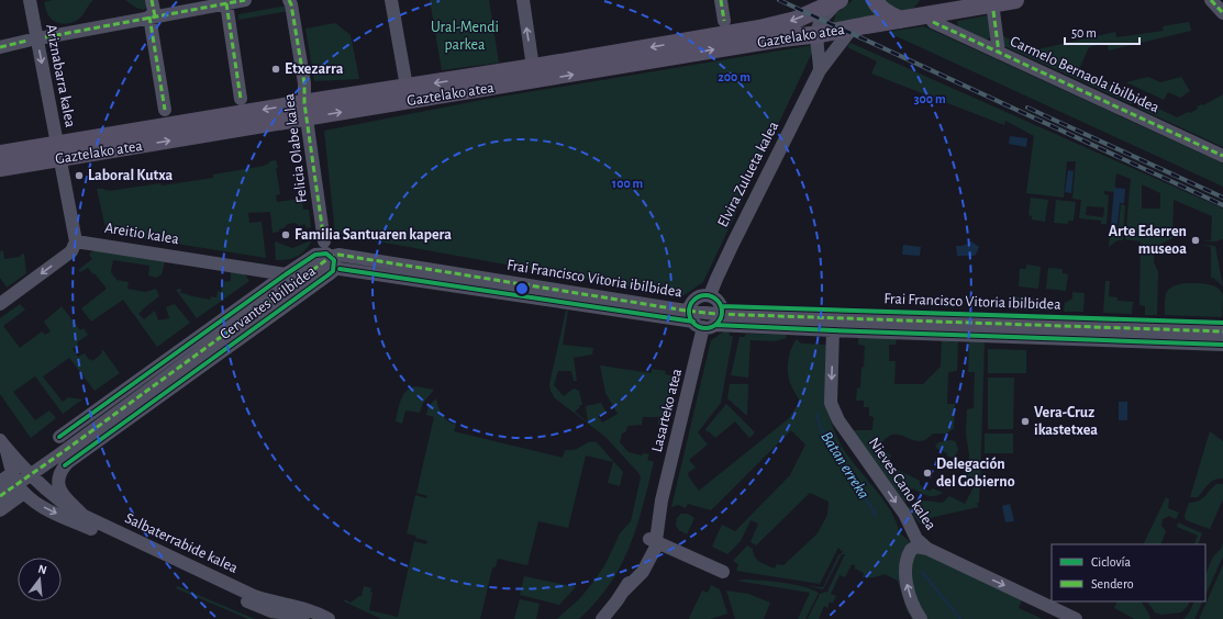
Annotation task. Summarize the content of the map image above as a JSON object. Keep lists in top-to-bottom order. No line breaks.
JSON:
{"streets":{"main road":["Gaztelako atea"],"street":["Carmelo Bernaola ibilbidea","Ariznabarra kalea","Felicia Olabe kalea","Elvira Zulueta kalea","Areitio kalea","Frai Francisco Vitoria ibilbidea","Cervantes ibilbidea","Lasarteko atea","Nieves Cano kalea","Salbaterrabide kalea"]},"crossings":[["Gaztelako atea","Carmelo Bernaola ibilbidea"],["Gaztelako atea","Ariznabarra kalea"],["Gaztelako atea","Felicia Olabe kalea"],["Gaztelako atea","Elvira Zulueta kalea"],["Elvira Zulueta kalea","Lasarteko atea"],["Areitio kalea","Cervantes ibilbidea"],["Frai Francisco Vitoria ibilbidea","Cervantes ibilbidea"],["Frai Francisco Vitoria ibilbidea","Lasarteko atea"],["Frai Francisco Vitoria ibilbidea","Nieves Cano kalea"],["Cervantes ibilbidea","Salbaterrabide kalea"]],"one_way":["Nieves Cano kalea"],"water":["Batan erreka"],"parks":["Ural-Mendi parkea"],"places":["Etxezarra","Laboral Kutxa","Familia Santuaren kapera","Arte Ederren museoa","Vera-Cruz ikastetxea","Delegación del Gobierno"],"legend":["Ciclovía","Sendero"],"scale_bar":"50 m","north":"top","rings":["200 m","300 m","100 m"]}
